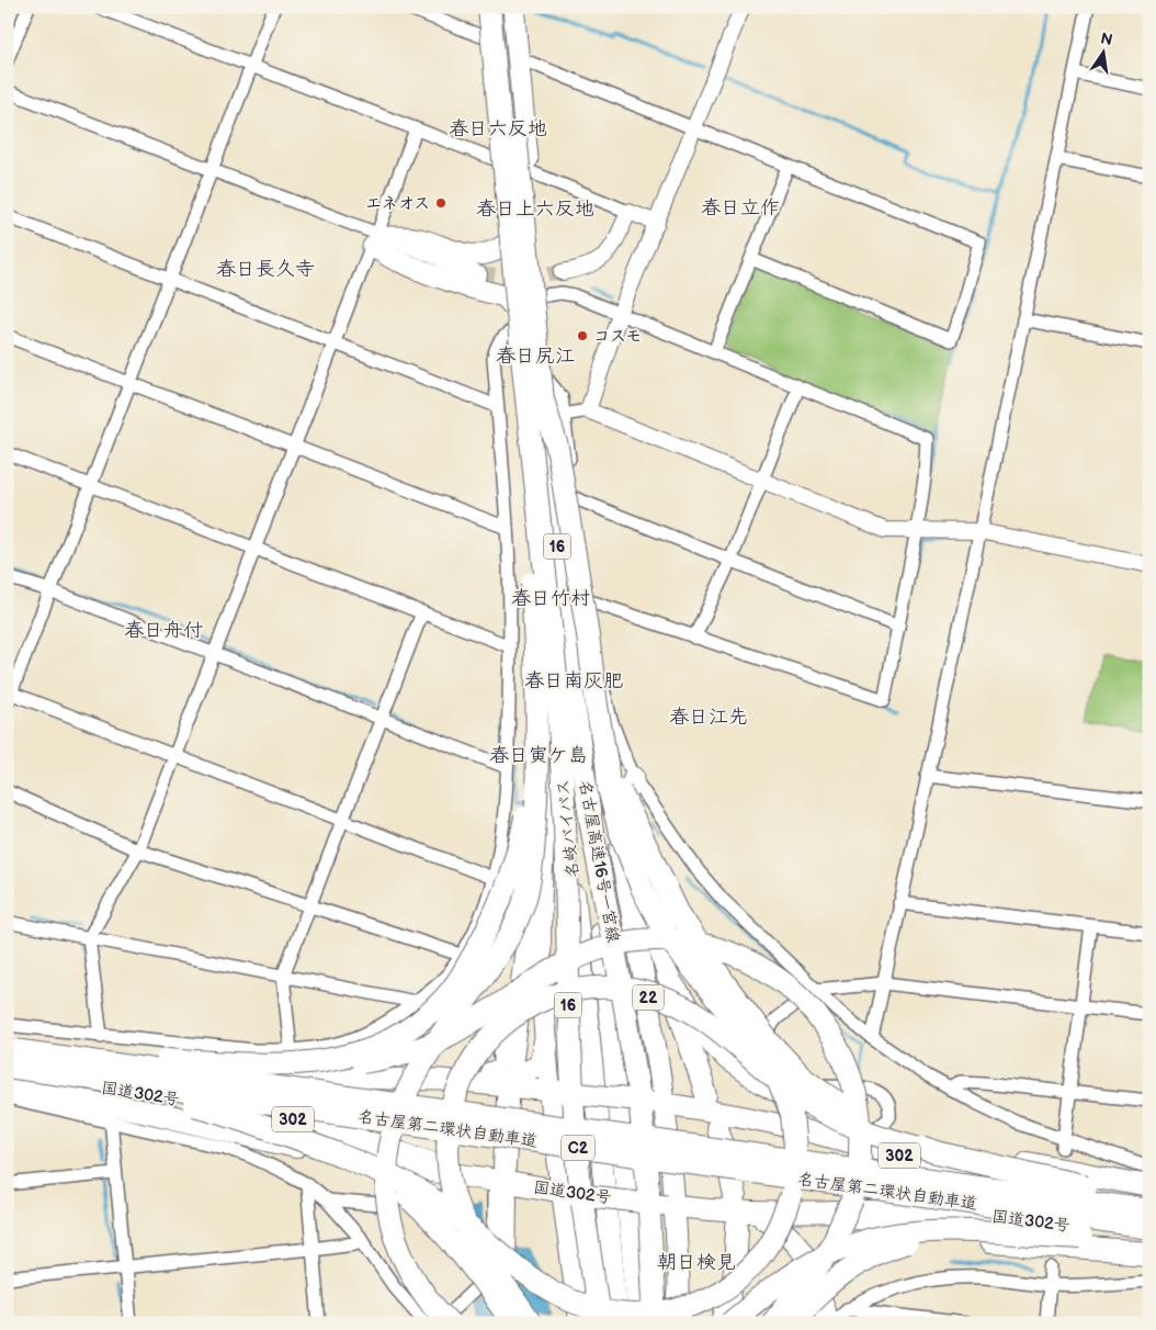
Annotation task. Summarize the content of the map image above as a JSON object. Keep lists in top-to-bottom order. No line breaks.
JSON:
{"streets":{"highway":["16","名岐バイパス","名古屋高速16号一宮線","22","国道302号","302","名古屋第二環状自動車道","C2"]},"crossings":[["名岐バイパス","22"],["22","国道302号"],["22","302"]],"districts":["春日六反地","春日立作","春日上六反地","春日長久寺","春日尻江","春日竹村","春日舟付","春日南灰肥","春日江先","春日寅ケ島","朝日検見"],"places":["エネオス","コスモ"],"north":"top"}
